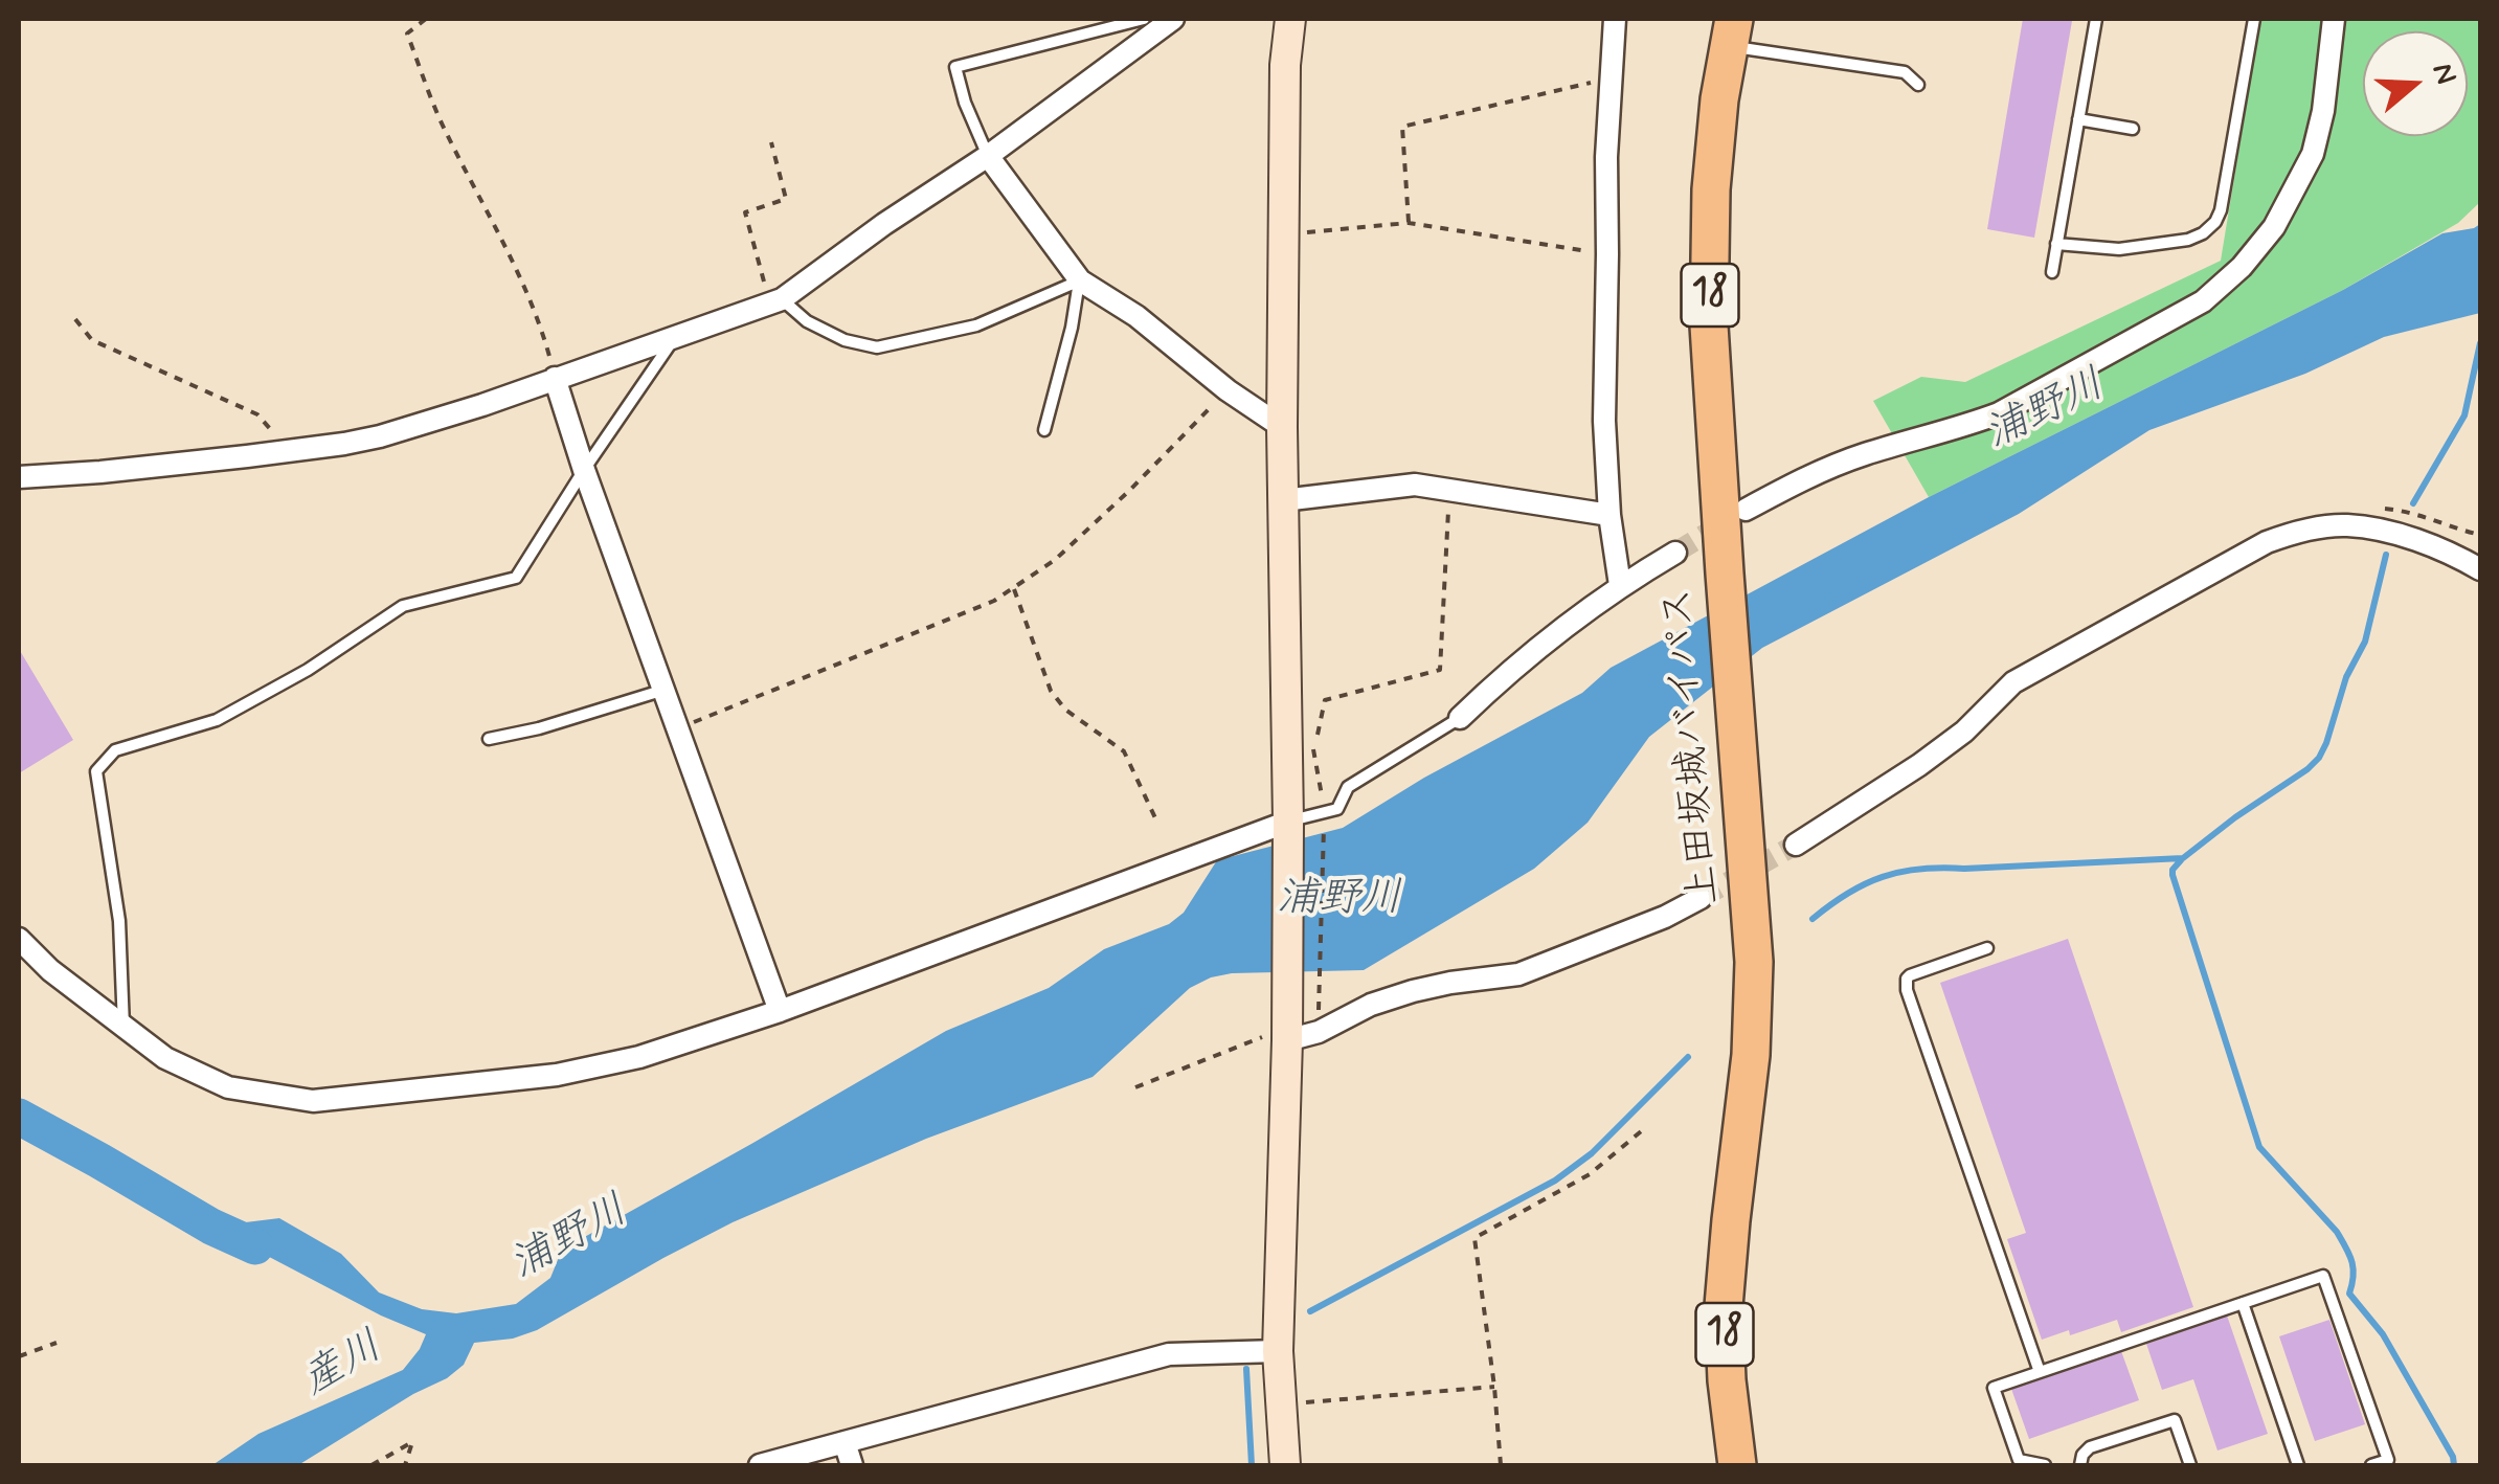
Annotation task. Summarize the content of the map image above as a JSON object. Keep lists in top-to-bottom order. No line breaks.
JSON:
{"streets":{"highway":["18","上田坂城バイパス"]},"water":["浦野川","産川"],"north":"right"}
